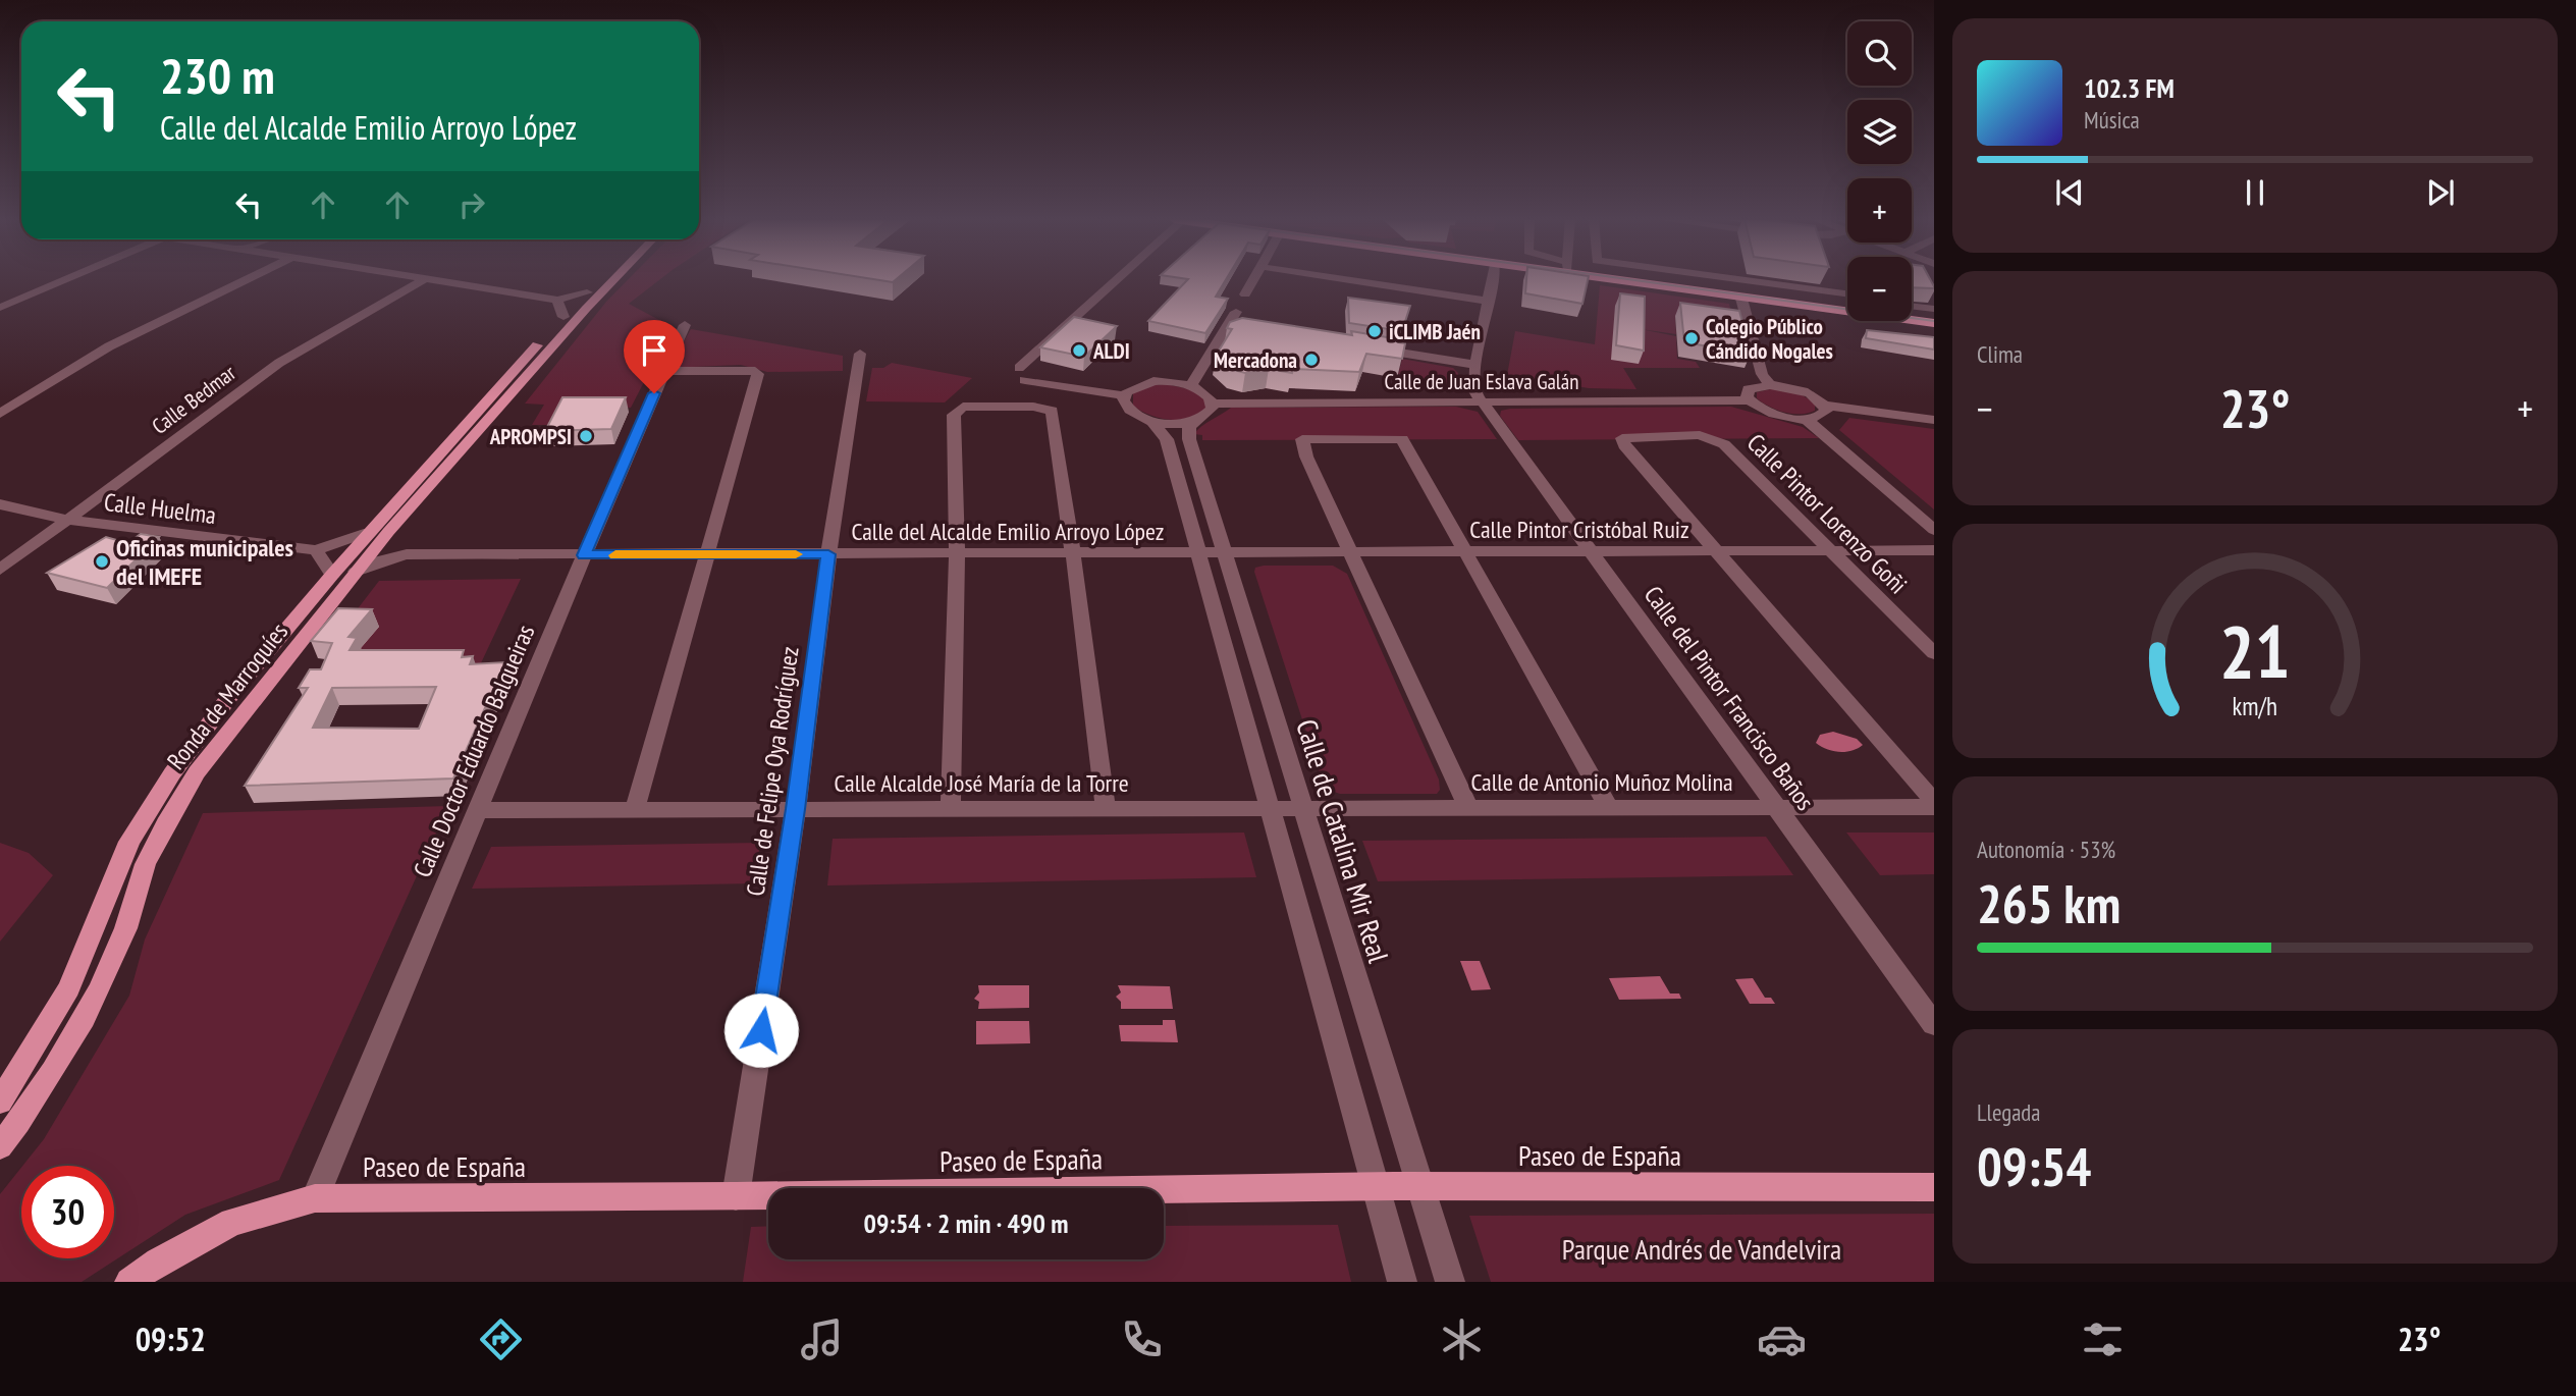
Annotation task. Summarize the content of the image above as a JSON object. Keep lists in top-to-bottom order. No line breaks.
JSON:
{"streets":{"main road":["Ronda de Marroquíes","Paseo de España"],"street":["Calle de Juan Eslava Galán","Calle Bedmar","Calle Huelma","Calle Pintor Lorenzo Goñi","Calle Pintor Cristóbal Ruiz","Calle del Alcalde Emilio Arroyo López","Calle del Pintor Francisco Baños","Calle Doctor Eduardo Balgueiras","Calle de Felipe Oya Rodríguez","Calle de Antonio Muñoz Molina","Calle Alcalde José María de la Torre","Calle de Catalina Mir Real"]},"crossings":[["Calle de Juan Eslava Galán","Calle del Pintor Francisco Baños"],["Calle de Juan Eslava Galán","Calle de Catalina Mir Real"],["Calle Bedmar","Calle Huelma"],["Calle Pintor Lorenzo Goñi","Calle Pintor Cristóbal Ruiz"],["Calle Pintor Cristóbal Ruiz","Calle del Alcalde Emilio Arroyo López"],["Calle Pintor Cristóbal Ruiz","Calle del Pintor Francisco Baños"],["Calle Pintor Cristóbal Ruiz","Calle de Catalina Mir Real"],["Calle del Alcalde Emilio Arroyo López","Ronda de Marroquíes"],["Calle del Alcalde Emilio Arroyo López","Calle Doctor Eduardo Balgueiras"],["Calle del Alcalde Emilio Arroyo López","Calle de Felipe Oya Rodríguez"],["Calle del Alcalde Emilio Arroyo López","Calle de Catalina Mir Real"],["Calle del Pintor Francisco Baños","Calle de Antonio Muñoz Molina"],["Calle Doctor Eduardo Balgueiras","Calle Alcalde José María de la Torre"],["Calle Doctor Eduardo Balgueiras","Paseo de España"],["Calle de Felipe Oya Rodríguez","Calle Alcalde José María de la Torre"],["Calle de Felipe Oya Rodríguez","Paseo de España"],["Calle de Antonio Muñoz Molina","Calle Alcalde José María de la Torre"],["Calle de Antonio Muñoz Molina","Calle de Catalina Mir Real"],["Calle de Catalina Mir Real","Paseo de España"]],"parks":["Parque Andrés de Vandelvira"],"places":["iCLIMB Jaén","Colegio Público Cándido Nogales","ALDI","Mercadona","APROMPSI","Oficinas municipales del IMEFE"],"page":{"map_buttons":["+","−"],"turn":["230 m","Calle del Alcalde Emilio Arroyo López"],"song":["102.3 FM","Música"],"tile":["Clima",["Autonomía · 53%","265 km"],["Llegada","09:54"]],"heat":["−","23°","+"],"limit":"30","trip":"09:54 · 2 min · 490 m","tabs":["09:52","23°"],"gauge":["21","km/h"]}}
